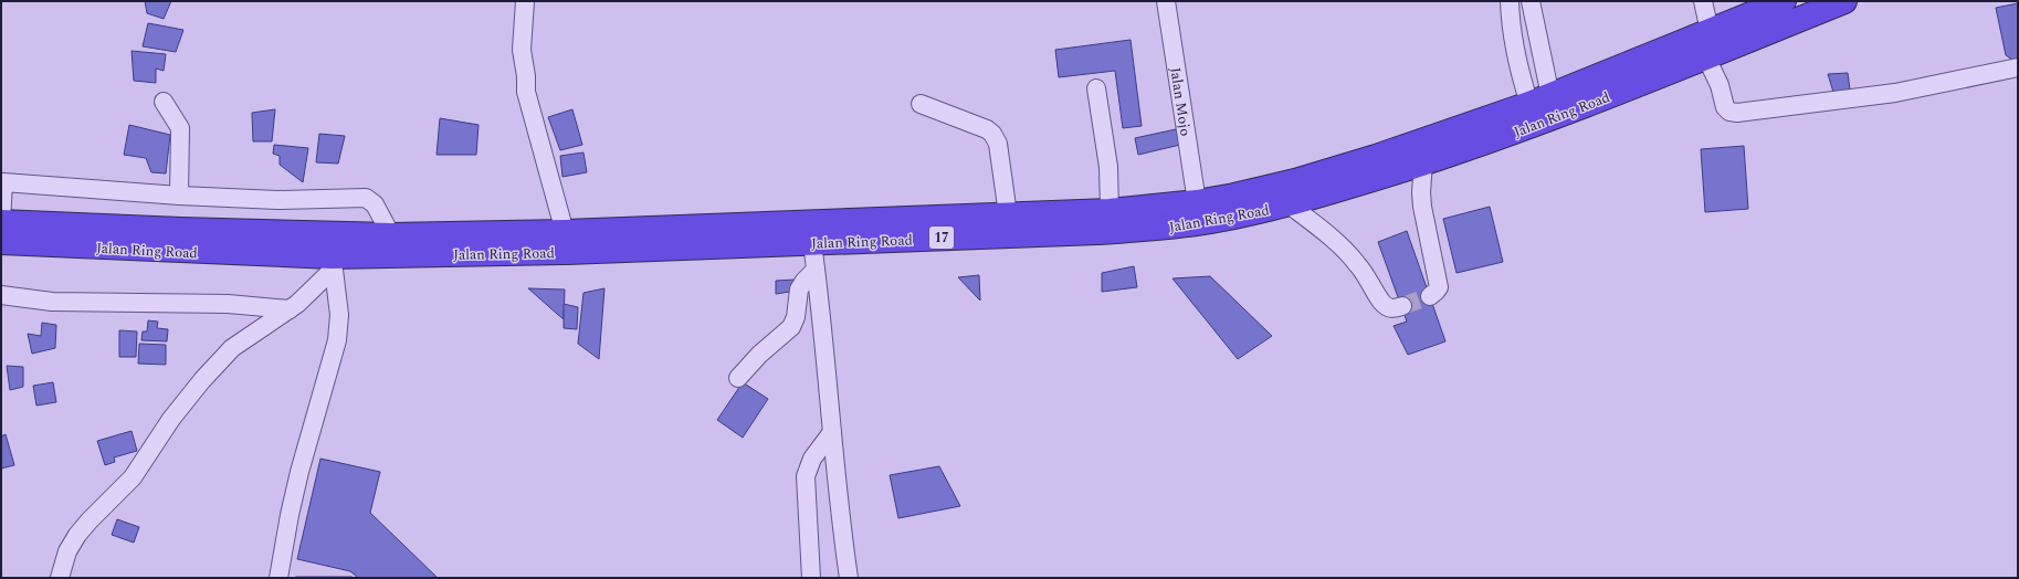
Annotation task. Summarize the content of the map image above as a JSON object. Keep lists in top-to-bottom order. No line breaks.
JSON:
{"streets":{"highway":["Jalan Ring Road","17"],"street":["Jalan Mojo"]},"crossings":[["Jalan Mojo","Jalan Ring Road"]]}
